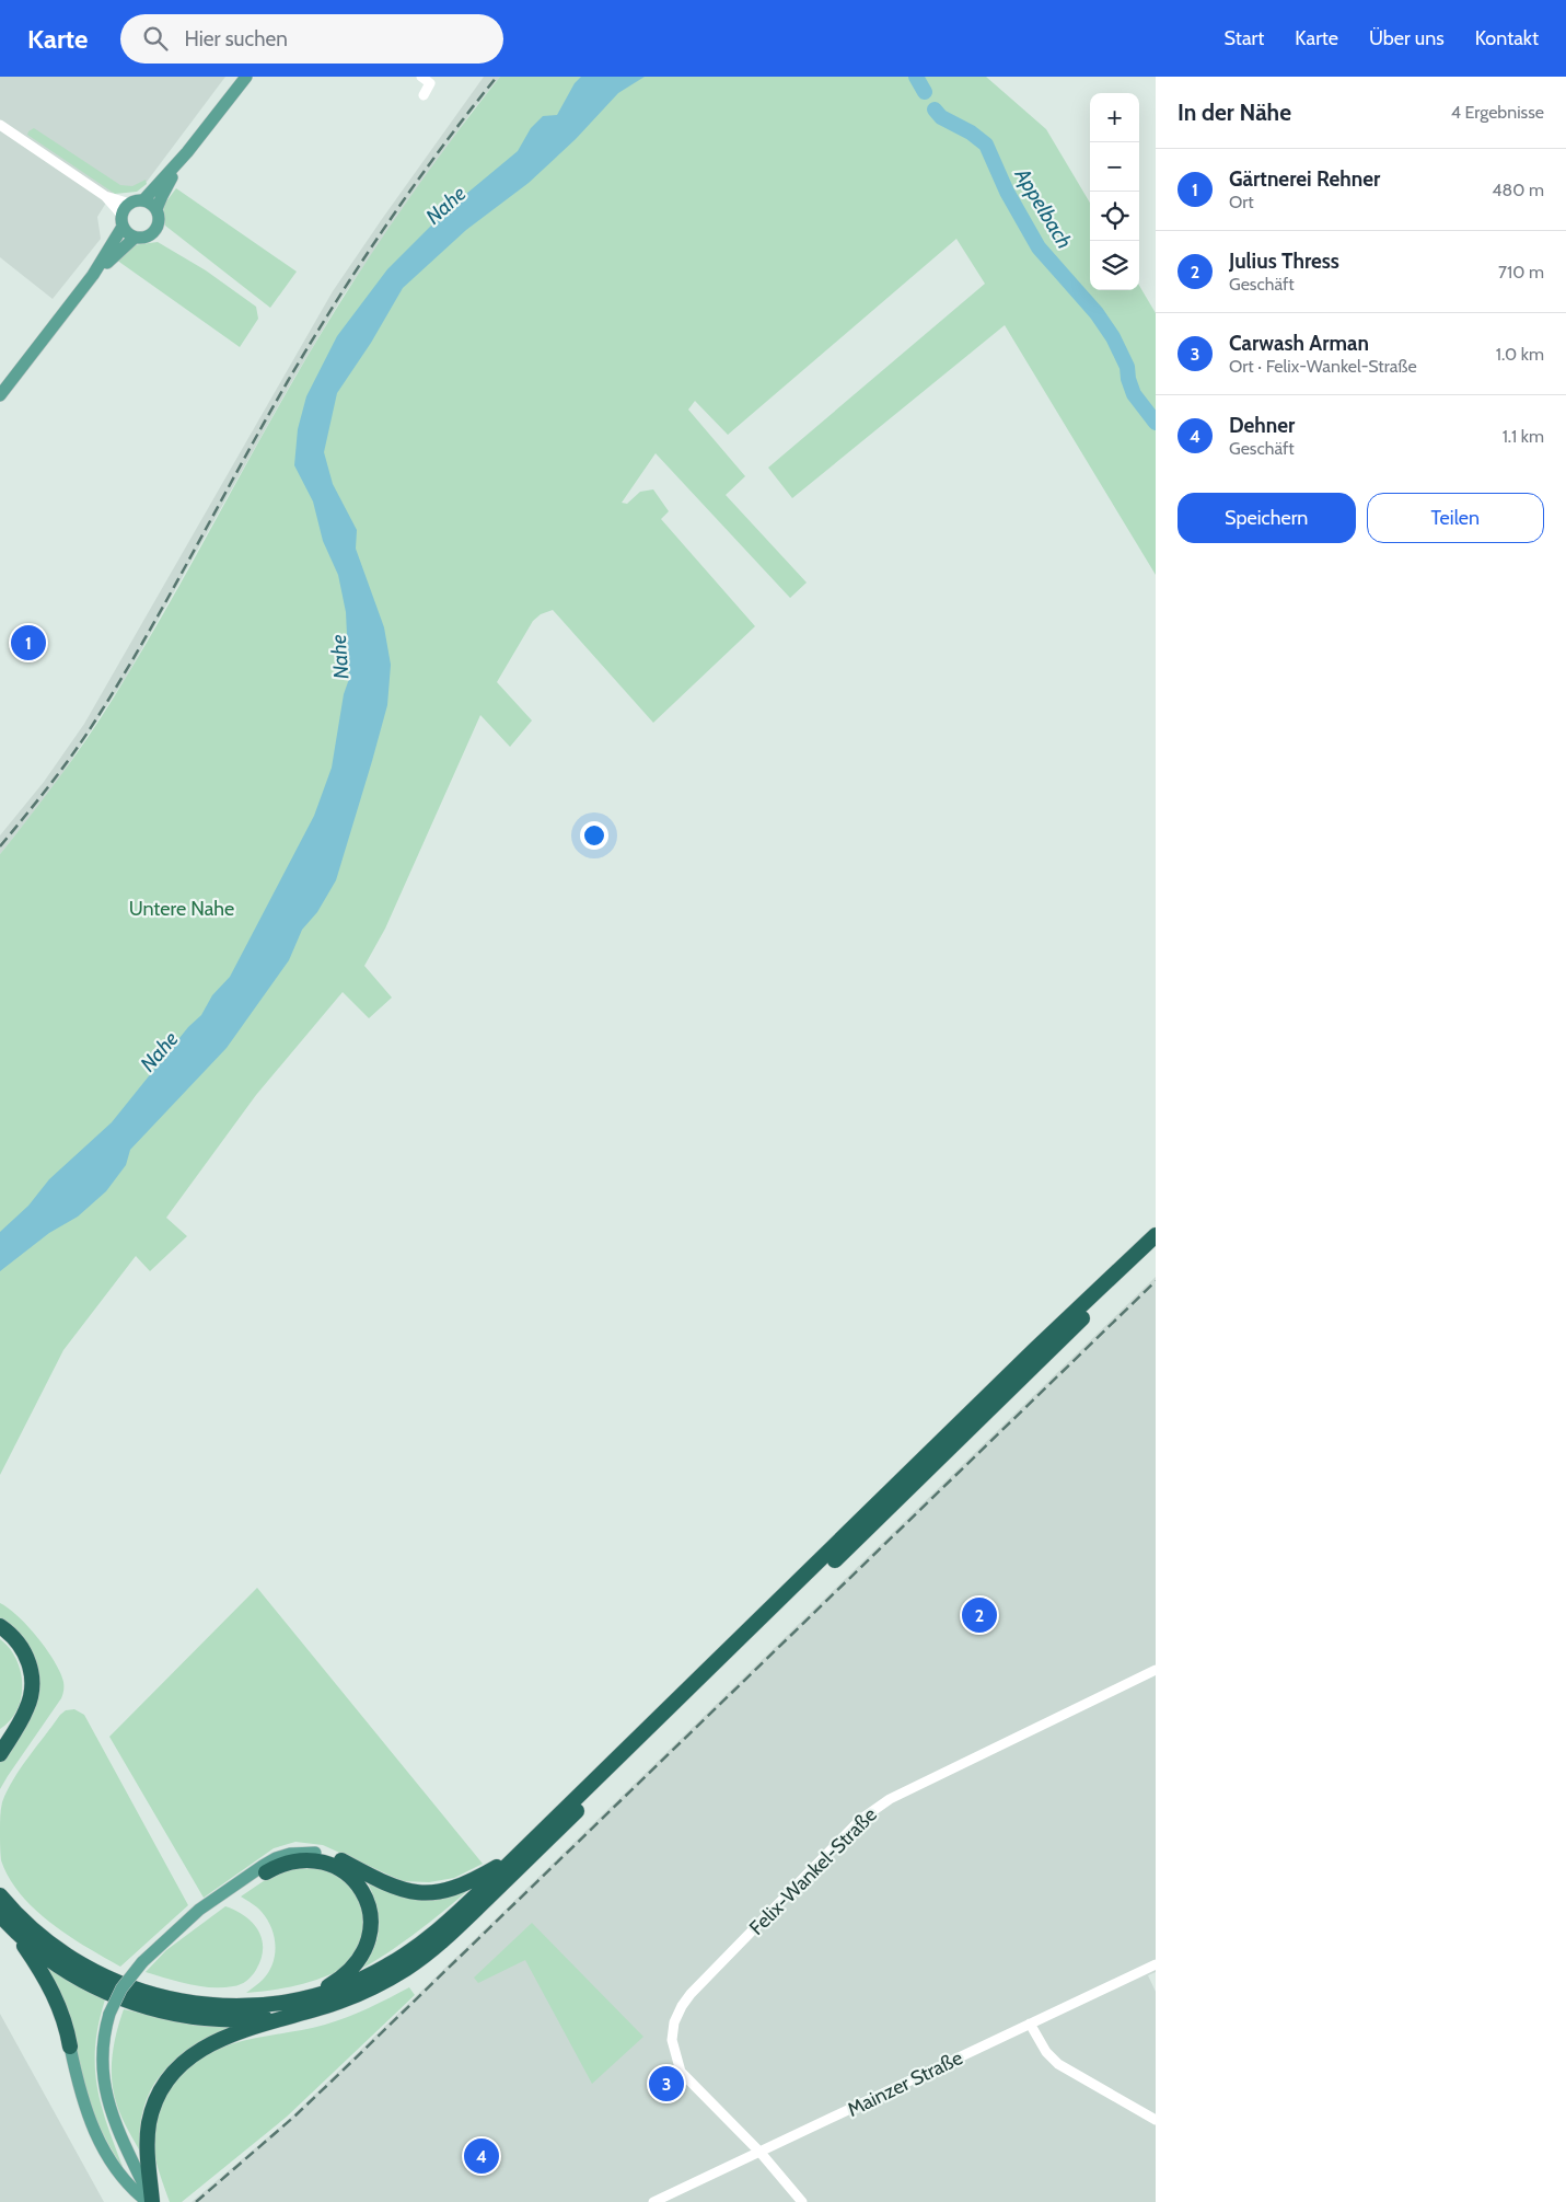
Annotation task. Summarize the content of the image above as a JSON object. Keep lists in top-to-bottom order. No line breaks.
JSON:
{"streets":{"street":["Felix-Wankel-Straße","Mainzer Straße"]},"crossings":[["Felix-Wankel-Straße","Mainzer Straße"]],"water":["Nahe","Appelbach"],"parks":["Untere Nahe"],"page":{"header":"Karte","search":"Hier suchen","nav":["Start","Karte","Über uns","Kontakt"],"heading":["In der Nähe","4 Ergebnisse"],"map_buttons":["+","−"],"list":[{"mark":"1","name":"Gärtnerei Rehner","note":"Ort","value":"480 m"},{"mark":"2","name":"Julius Thress","note":"Geschäft","value":"710 m"},{"mark":"3","name":"Carwash Arman","note":"Ort · Felix-Wankel-Straße","value":"1.0 km"},{"mark":"4","name":"Dehner","note":"Geschäft","value":"1.1 km"}],"buttons":["Speichern","Teilen"],"pins":["1","2","3","4"]}}
